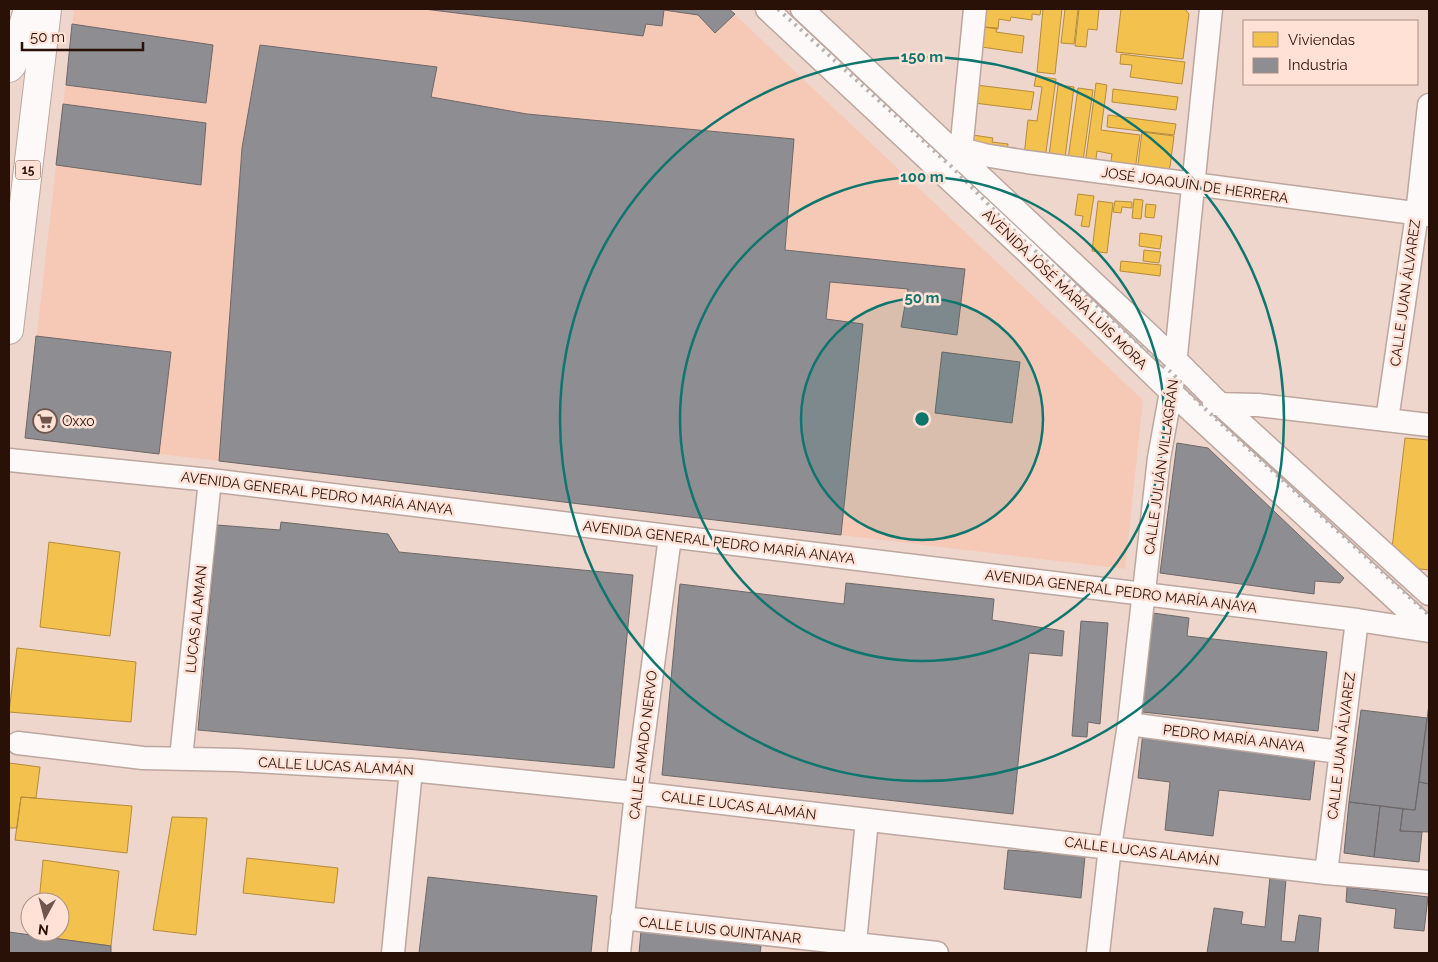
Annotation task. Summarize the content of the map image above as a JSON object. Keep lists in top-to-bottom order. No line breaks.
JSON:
{"streets":{"highway":["15"],"street":["JOSÉ JOAQUÍN DE HERRERA","AVENIDA JOSÉ MARÍA LUIS MORA","CALLE JUAN ÁLVAREZ","CALLE JULIÁN VILLAGRÁN","AVENIDA GENERAL PEDRO MARÍA ANAYA","LUCAS ALAMAN","PEDRO MARÍA ANAYA","CALLE AMADO NERVO","CALLE LUCAS ALAMÁN","CALLE LUIS QUINTANAR"]},"crossings":[["JOSÉ JOAQUÍN DE HERRERA","AVENIDA JOSÉ MARÍA LUIS MORA"],["JOSÉ JOAQUÍN DE HERRERA","CALLE JUAN ÁLVAREZ"],["JOSÉ JOAQUÍN DE HERRERA","CALLE JULIÁN VILLAGRÁN"],["AVENIDA JOSÉ MARÍA LUIS MORA","CALLE JULIÁN VILLAGRÁN"],["AVENIDA JOSÉ MARÍA LUIS MORA","AVENIDA GENERAL PEDRO MARÍA ANAYA"],["CALLE JUAN ÁLVAREZ","AVENIDA GENERAL PEDRO MARÍA ANAYA"],["CALLE JUAN ÁLVAREZ","PEDRO MARÍA ANAYA"],["CALLE JUAN ÁLVAREZ","CALLE LUCAS ALAMÁN"],["CALLE JULIÁN VILLAGRÁN","AVENIDA GENERAL PEDRO MARÍA ANAYA"],["CALLE JULIÁN VILLAGRÁN","PEDRO MARÍA ANAYA"],["CALLE JULIÁN VILLAGRÁN","CALLE LUCAS ALAMÁN"],["AVENIDA GENERAL PEDRO MARÍA ANAYA","LUCAS ALAMAN"],["AVENIDA GENERAL PEDRO MARÍA ANAYA","CALLE AMADO NERVO"],["LUCAS ALAMAN","CALLE LUCAS ALAMÁN"],["CALLE AMADO NERVO","CALLE LUCAS ALAMÁN"],["CALLE AMADO NERVO","CALLE LUIS QUINTANAR"]],"places":{"supermarket":["Oxxo"]},"legend":["Viviendas","Industria"],"scale_bar":"50 m","north":"bottom","rings":["150 m","100 m","50 m"]}
